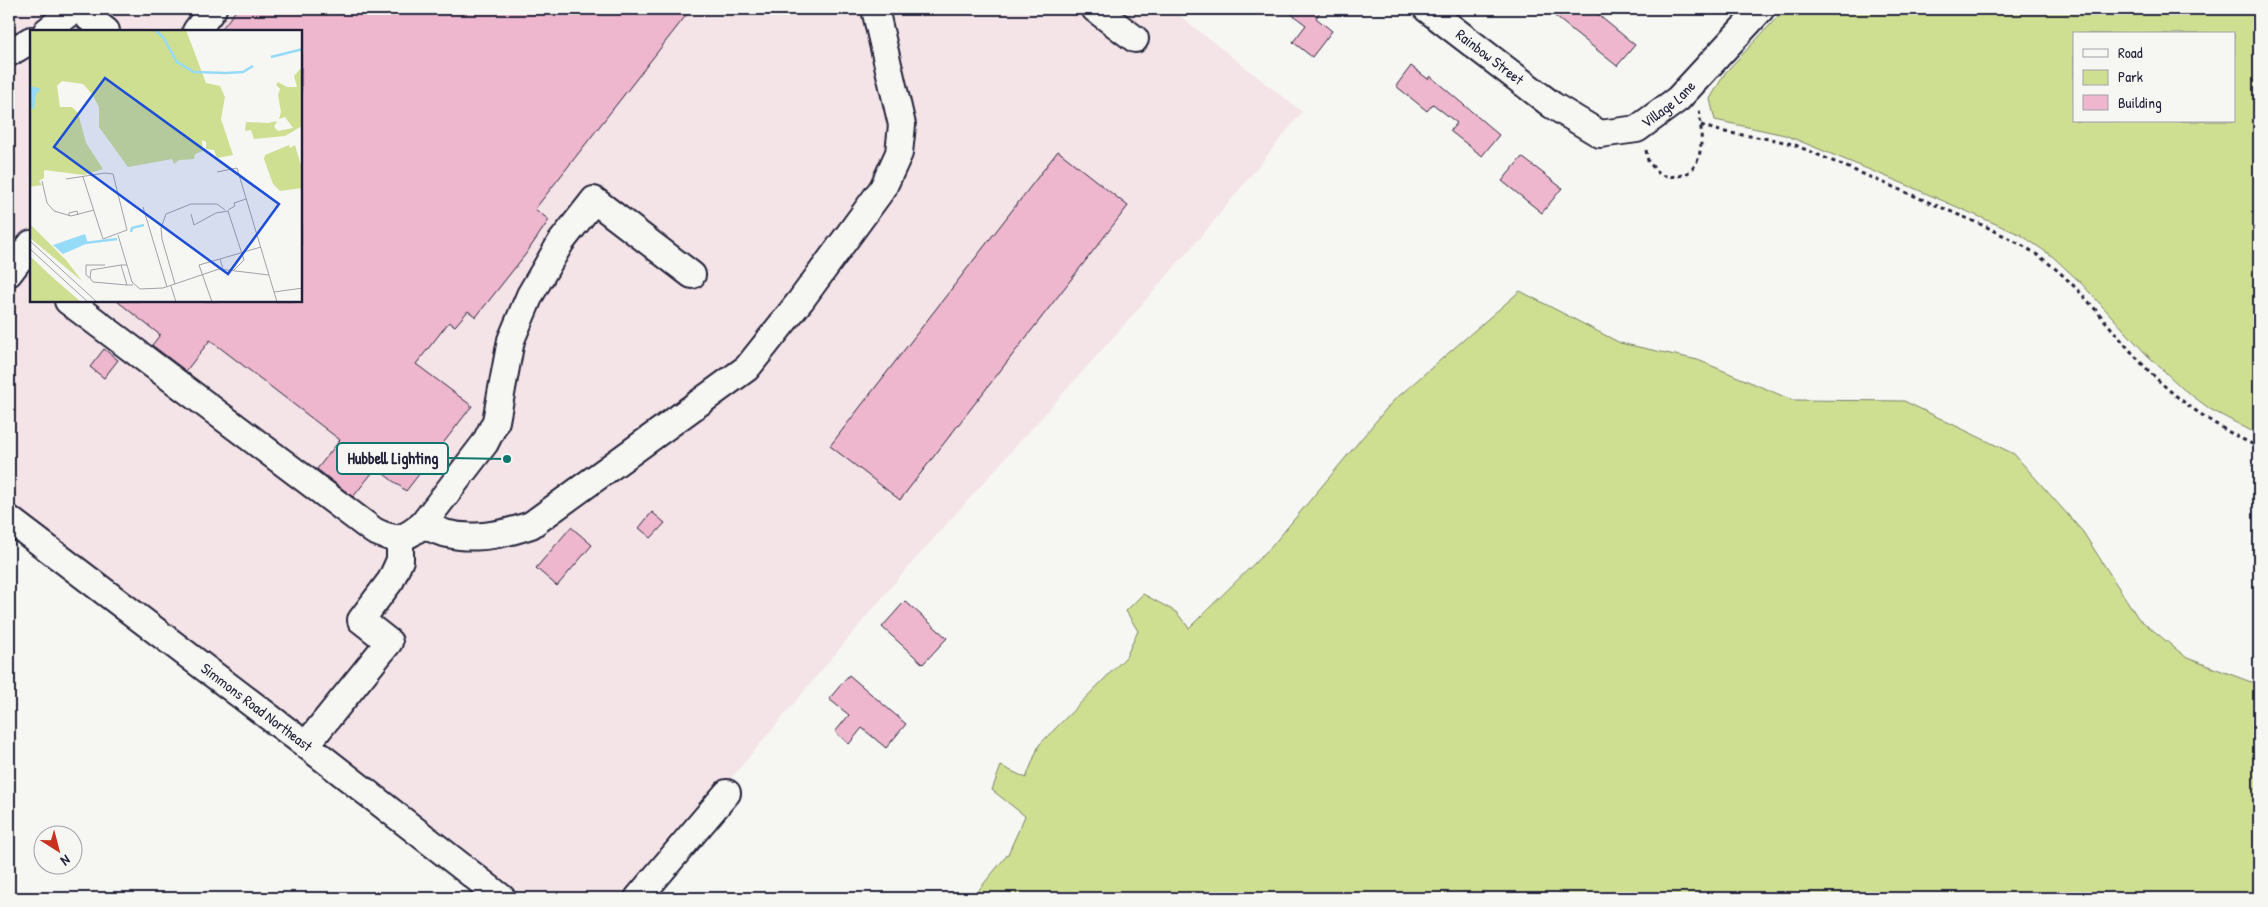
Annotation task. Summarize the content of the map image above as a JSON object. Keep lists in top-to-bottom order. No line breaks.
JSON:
{"streets":{"street":["Rainbow Street","Village Lane","Simmons Road Northeast"]},"crossings":[["Rainbow Street","Village Lane"]],"places":["Hubbell Lighting"],"legend":["Road","Park","Building"],"north":"bottom right"}
